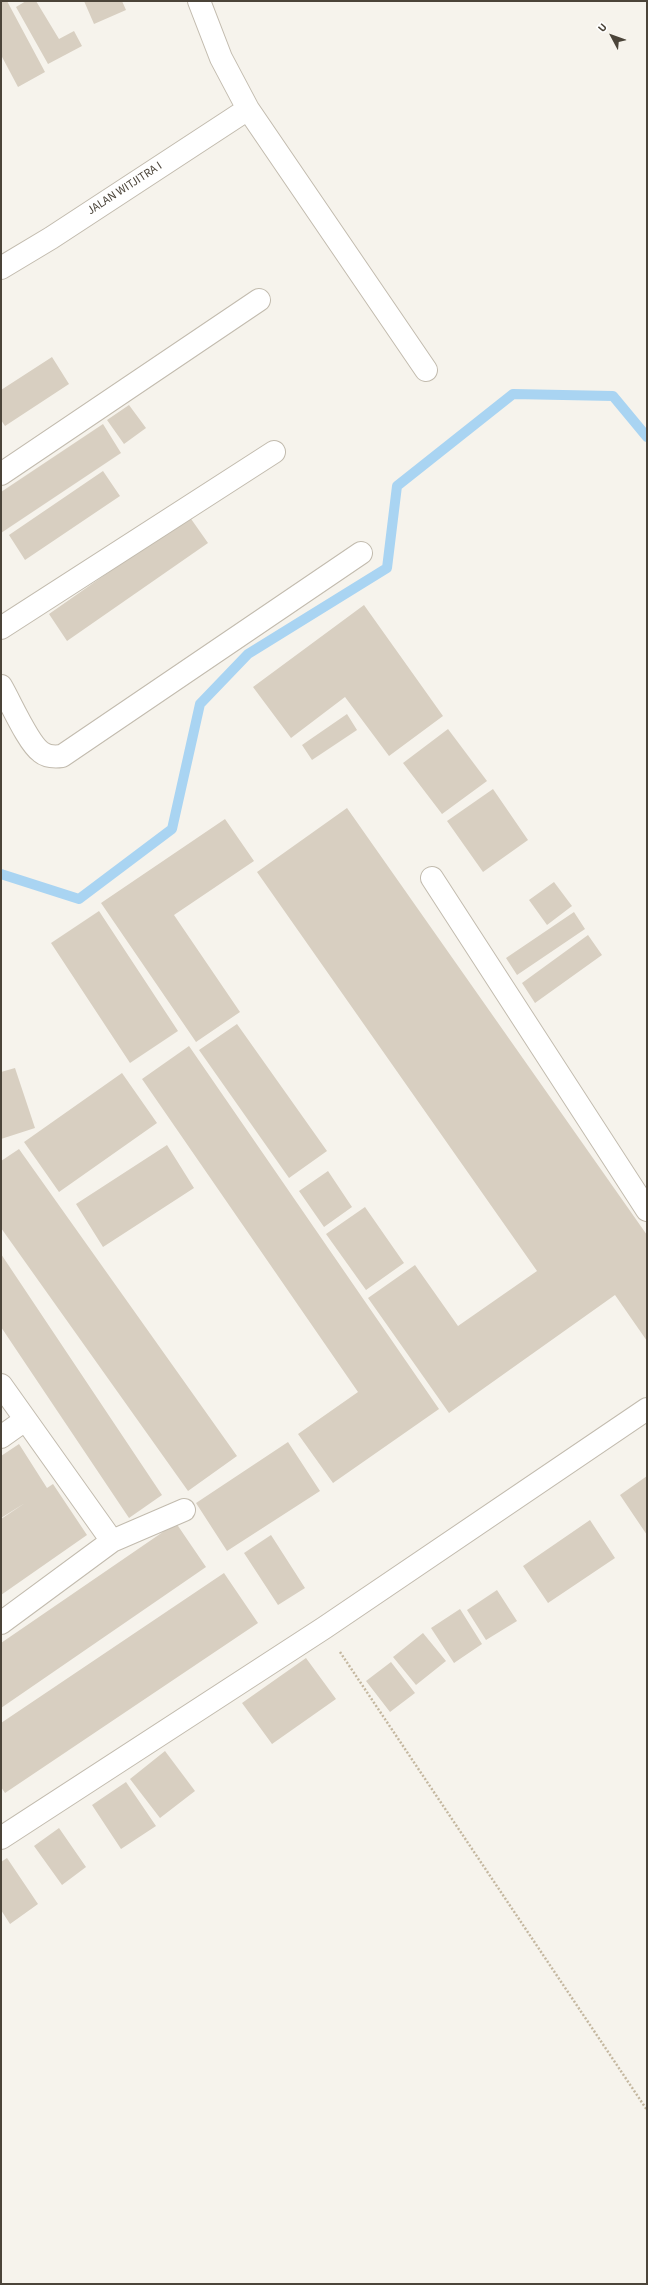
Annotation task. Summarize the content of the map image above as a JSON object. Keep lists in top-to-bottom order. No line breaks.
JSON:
{"streets":{"street":["JALAN WITJITRA I"]},"north":"top left"}
